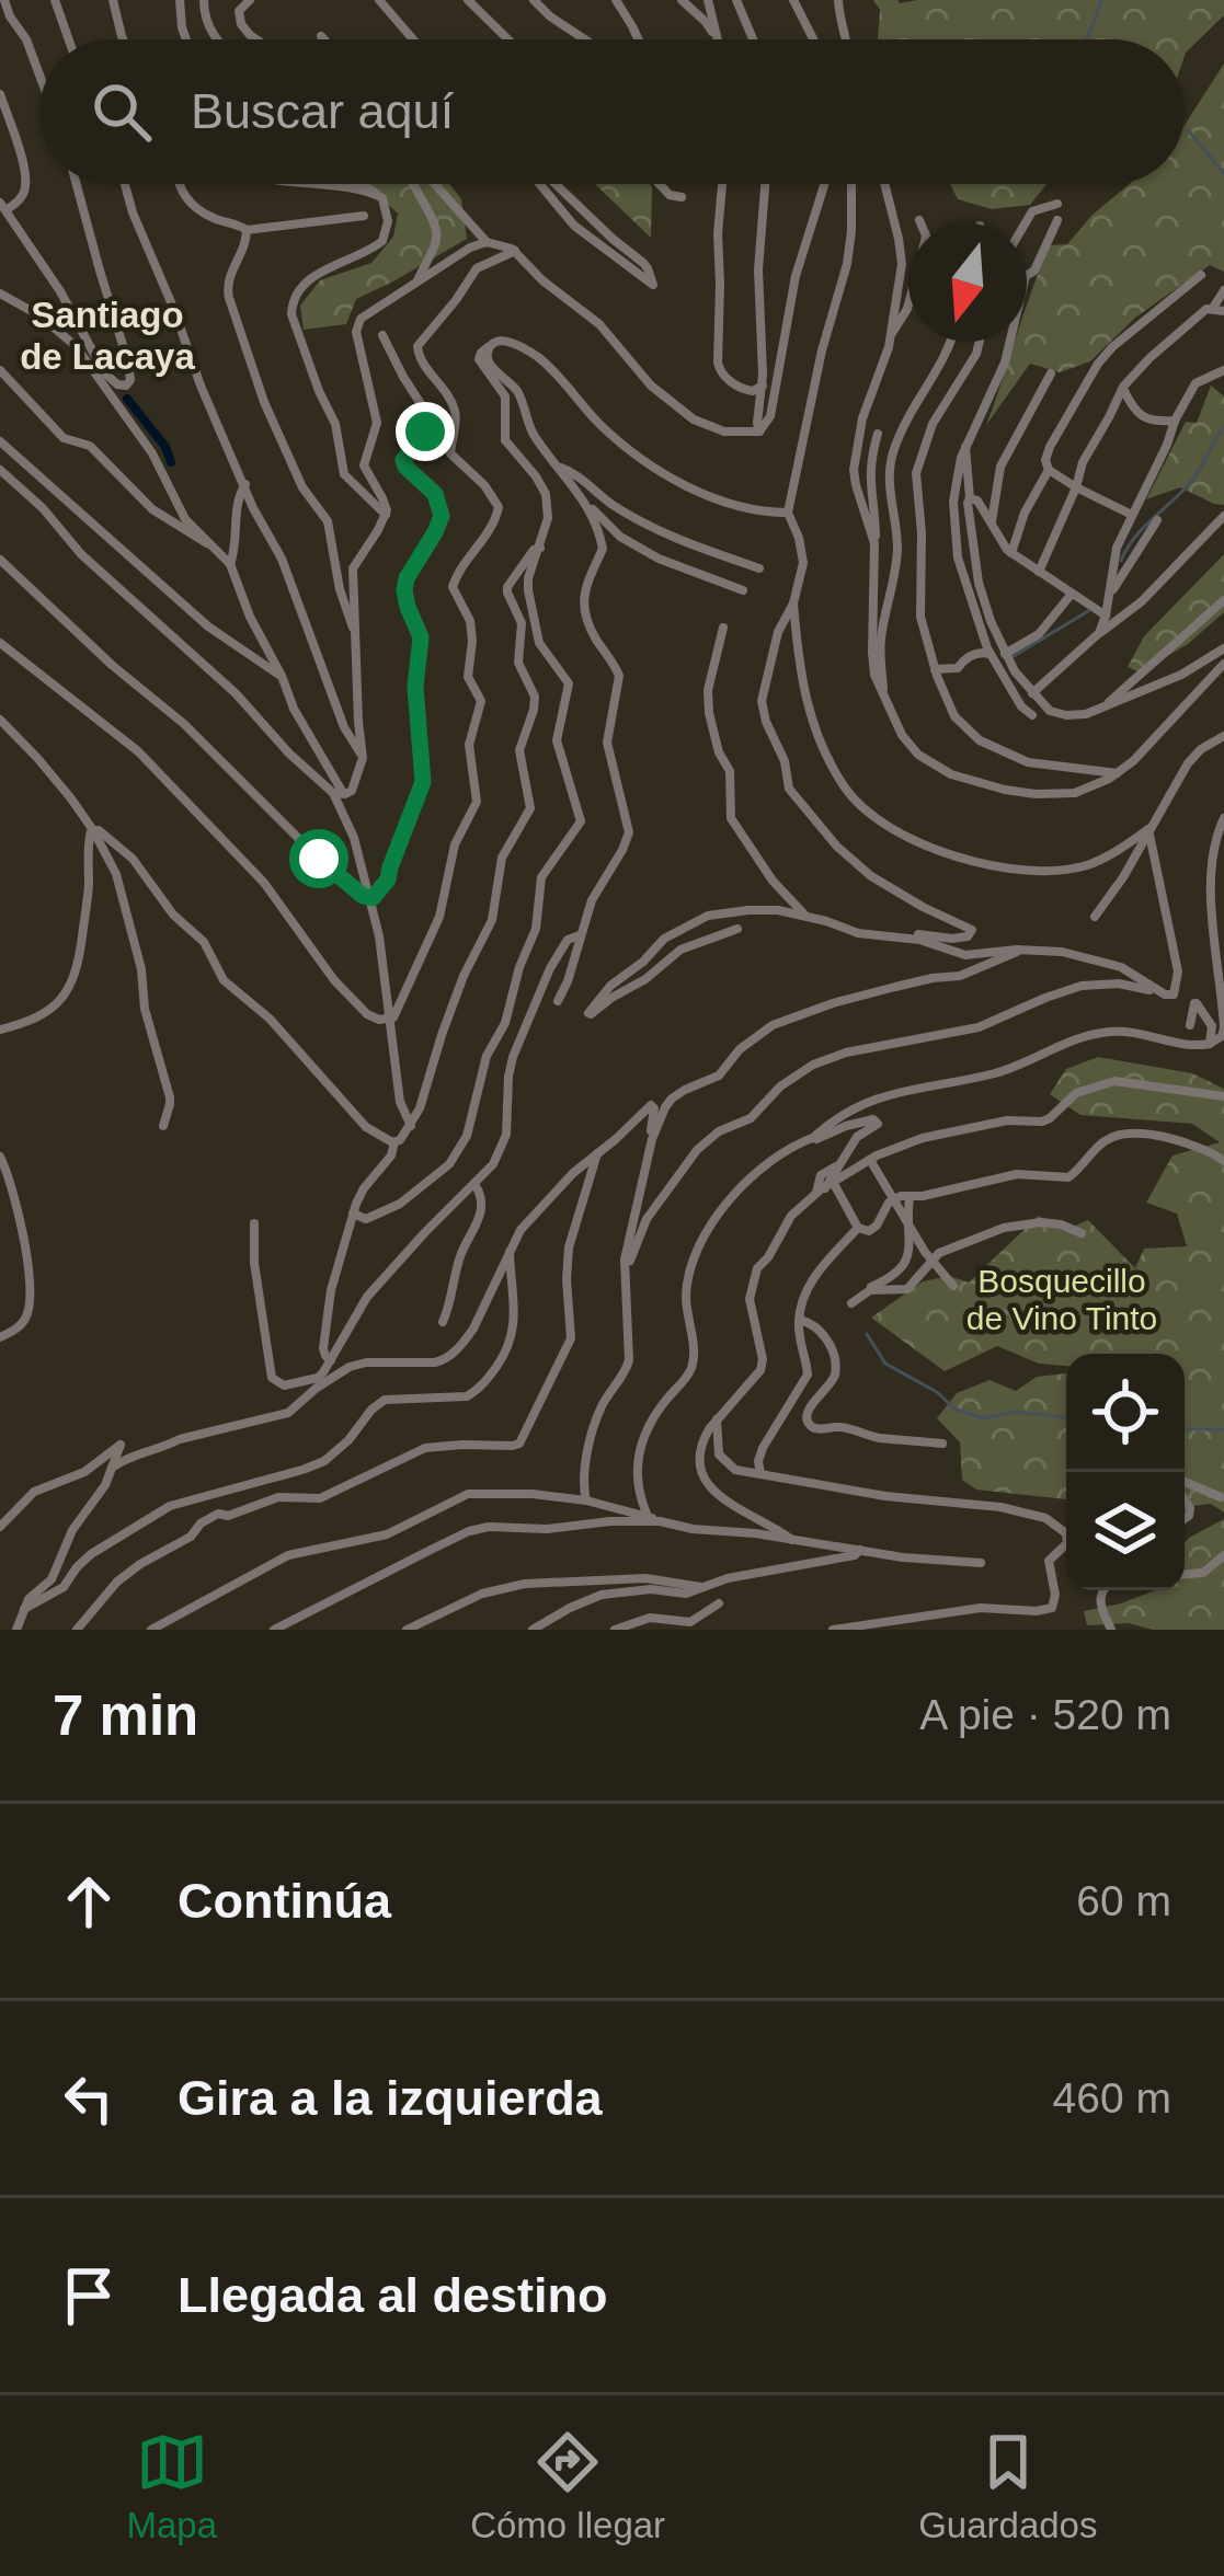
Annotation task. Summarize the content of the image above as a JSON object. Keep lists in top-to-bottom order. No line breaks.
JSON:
{"districts":["Santiago de Lacaya"],"parks":["Bosquecillo de Vino Tinto"],"north":"bottom","page":{"search":"Buscar aquí","heading":["7 min","A pie · 520 m"],"list":[["Continúa","60 m"],["Gira a la izquierda","460 m"],"Llegada al destino"],"nav":["Mapa","Cómo llegar","Guardados"]}}
